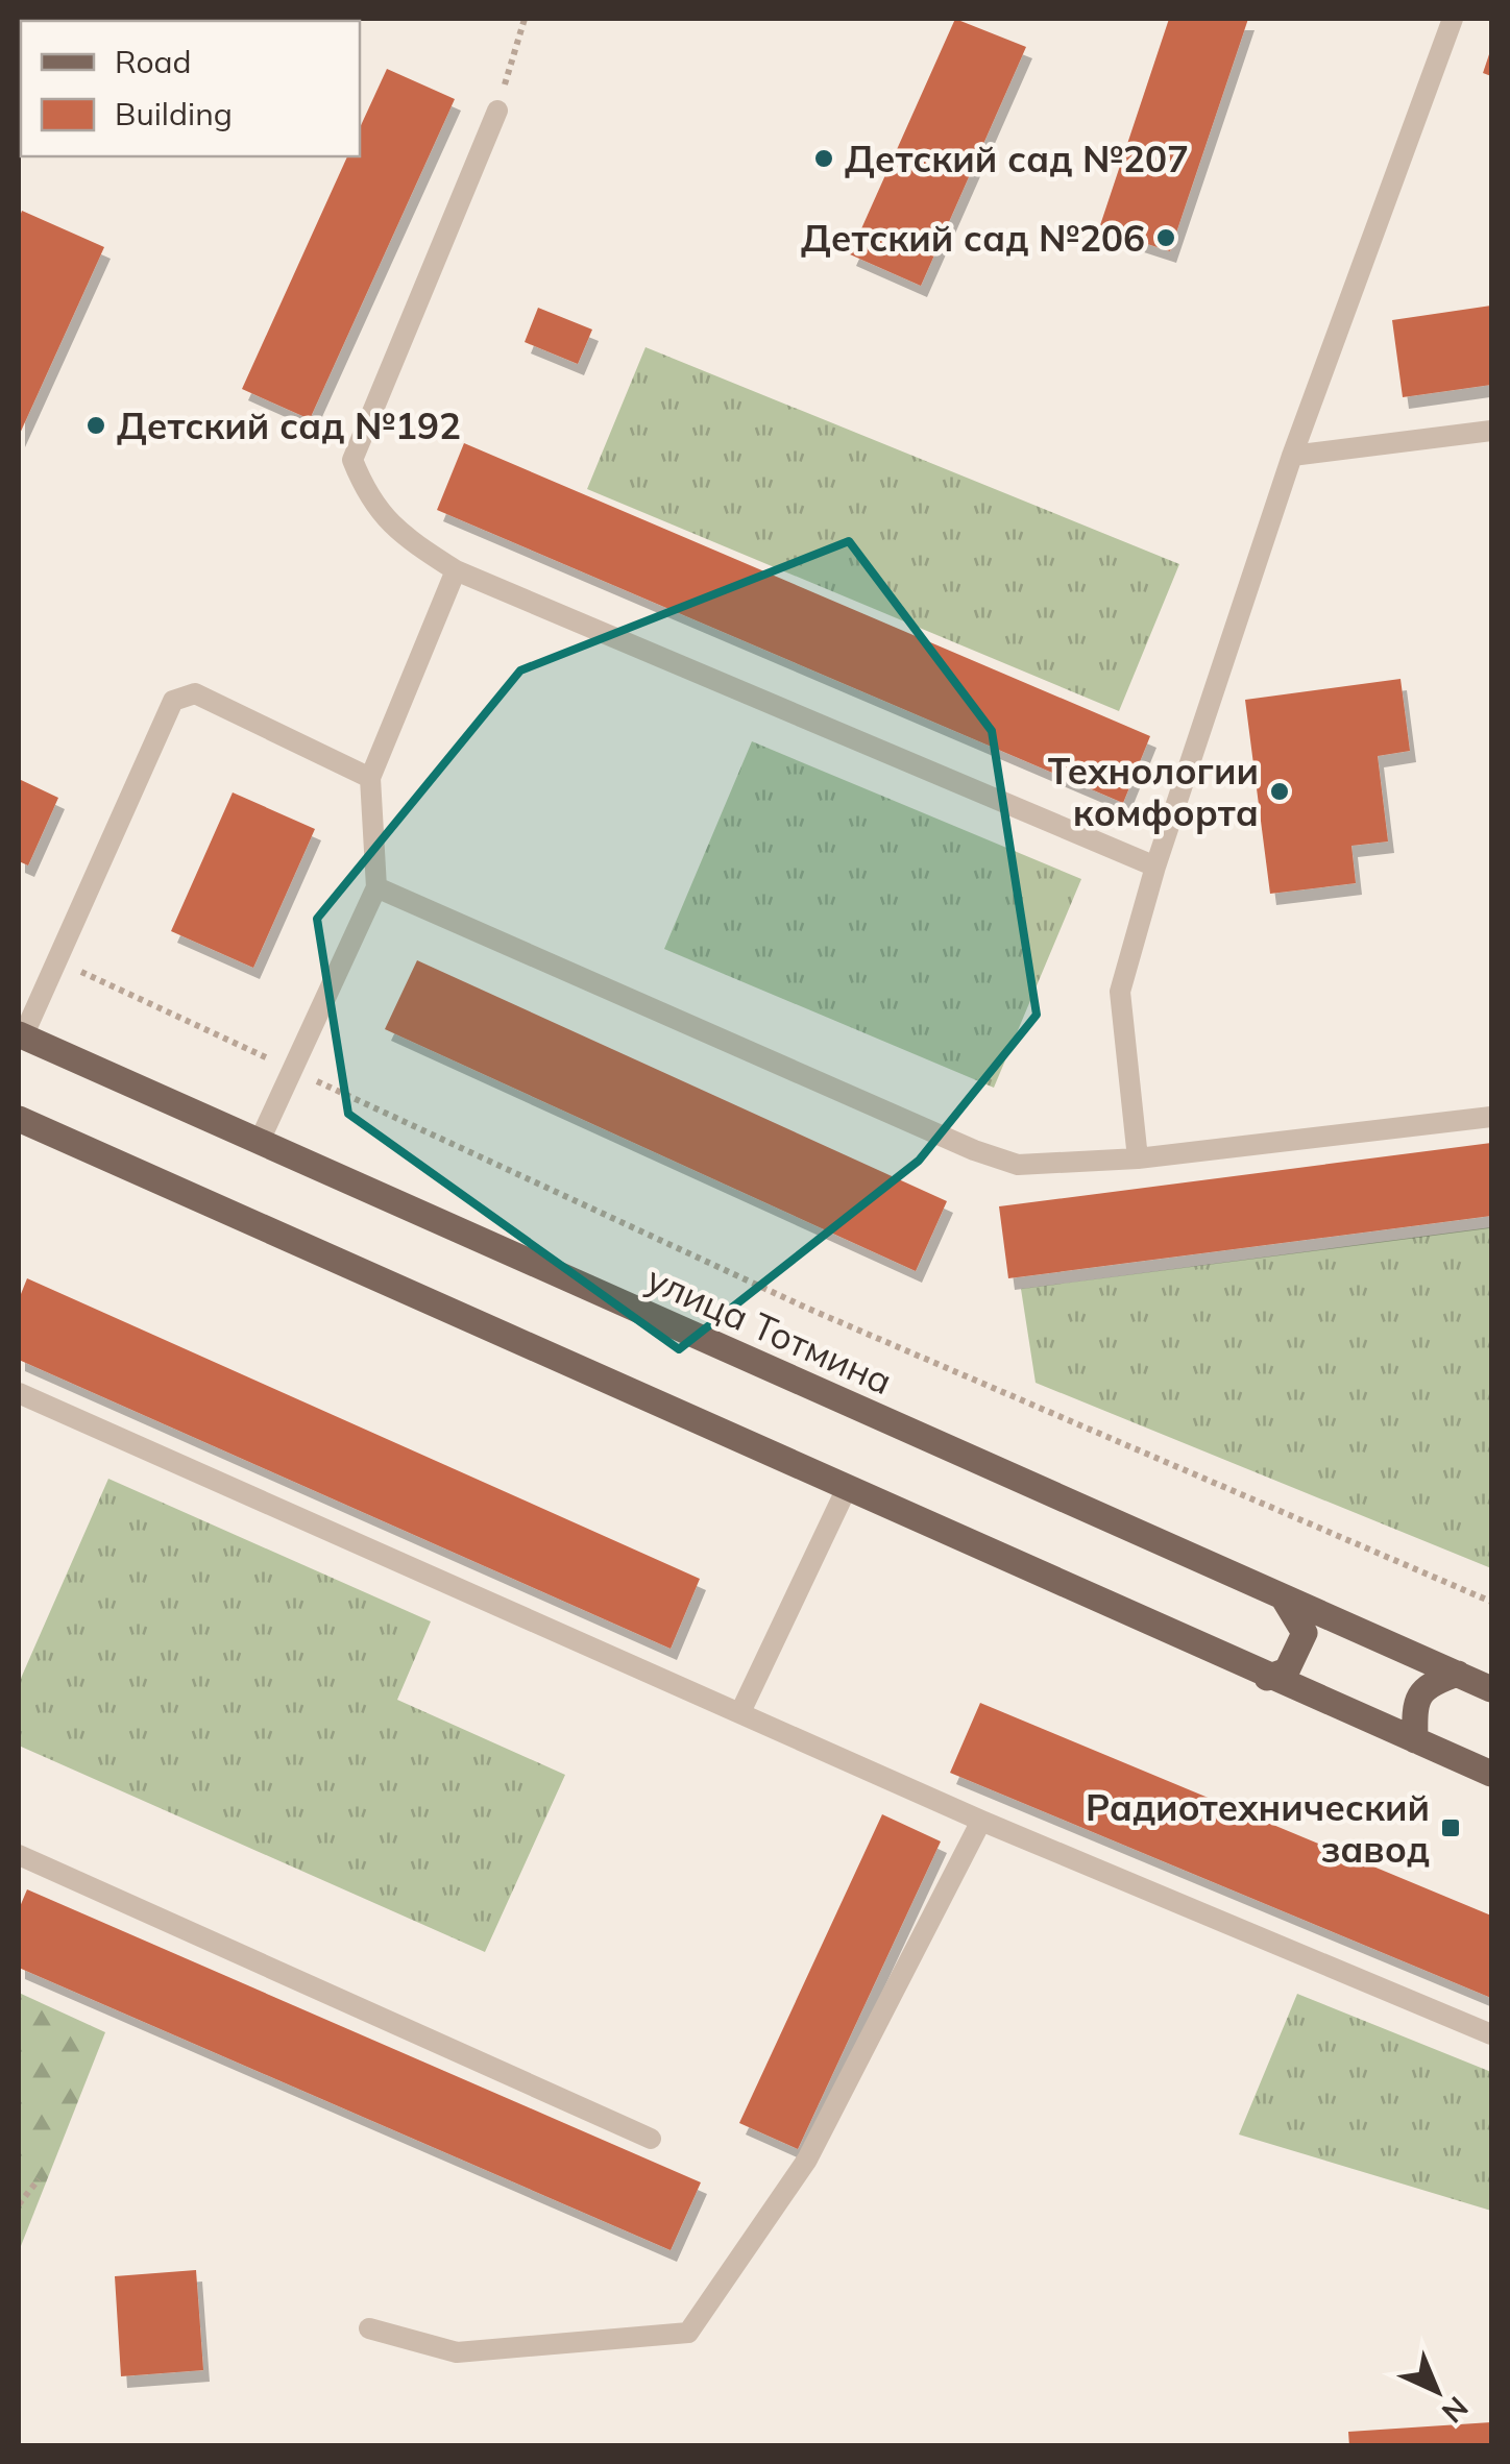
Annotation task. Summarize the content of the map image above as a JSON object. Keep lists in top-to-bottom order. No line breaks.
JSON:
{"streets":{"main road":["улица Тотмина"]},"places":{"other":["Детский сад №207","Детский сад №206","Детский сад №192","Технологии комфорта"],"transit":["Радиотехнический завод"]},"legend":["Road","Building"],"north":"bottom right"}
